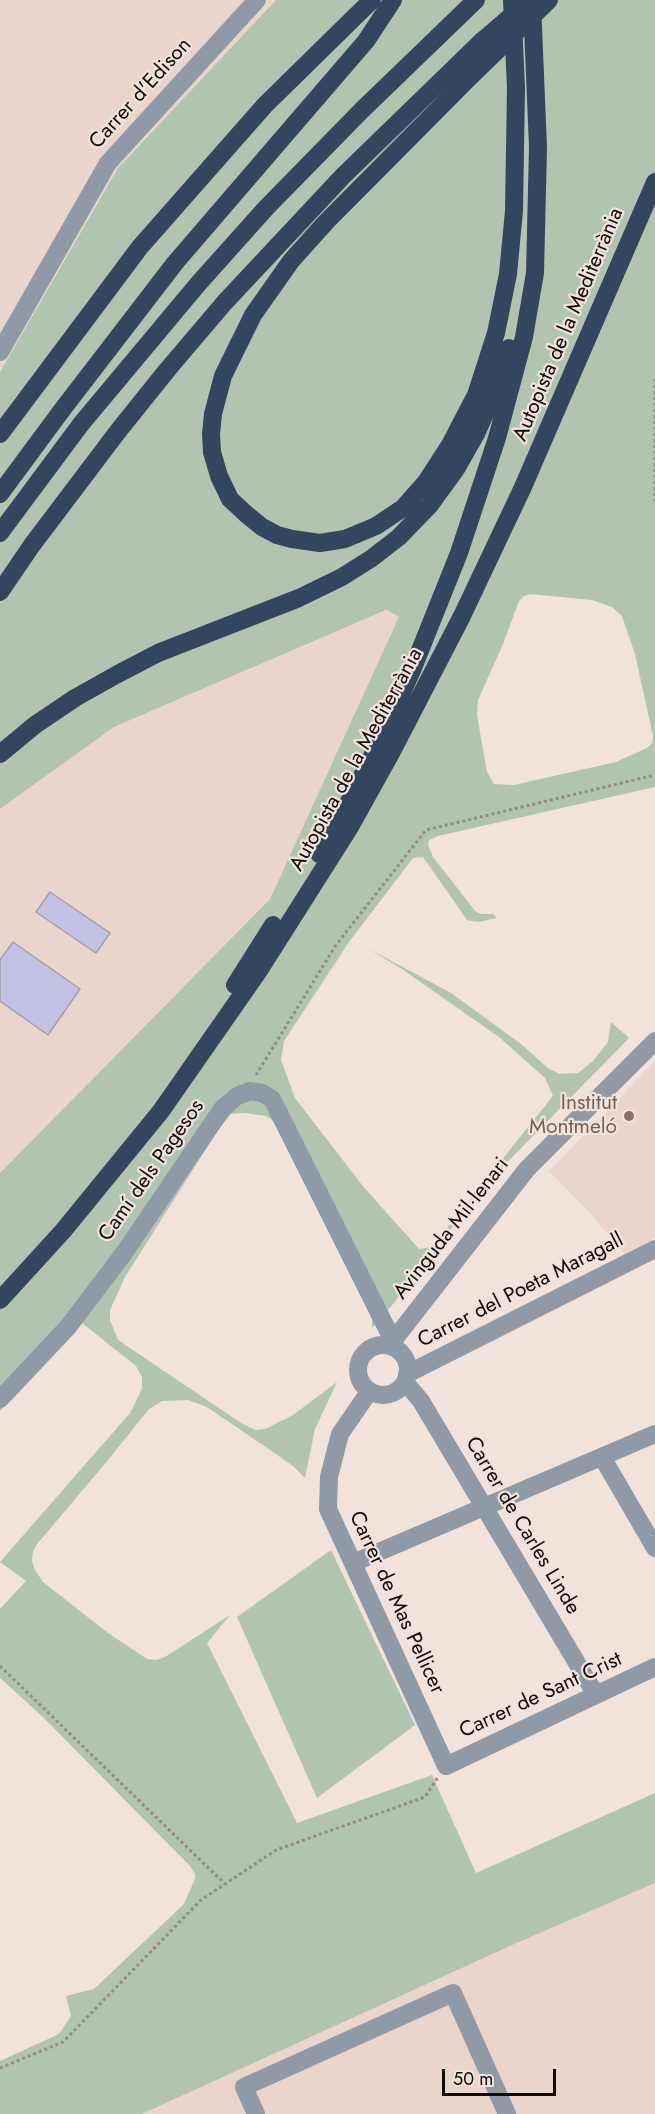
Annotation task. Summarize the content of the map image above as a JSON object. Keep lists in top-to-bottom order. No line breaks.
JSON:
{"streets":{"highway":["Autopista de la Mediterrània"],"street":["Carrer d'Edison","Camí dels Pagesos","Avinguda Mil·lenari","Carrer del Poeta Maragall","Carrer de Carles Linde","Carrer de Mas Pellicer","Carrer de Sant Crist"]},"crossings":[["Avinguda Mil·lenari","Carrer del Poeta Maragall"],["Avinguda Mil·lenari","Carrer de Carles Linde"],["Avinguda Mil·lenari","Carrer de Mas Pellicer"],["Carrer del Poeta Maragall","Carrer de Carles Linde"],["Carrer del Poeta Maragall","Carrer de Mas Pellicer"],["Carrer de Carles Linde","Carrer de Mas Pellicer"],["Carrer de Carles Linde","Carrer de Sant Crist"],["Carrer de Mas Pellicer","Carrer de Sant Crist"]],"places":["Institut Montmeló"],"scale_bar":"50 m"}
